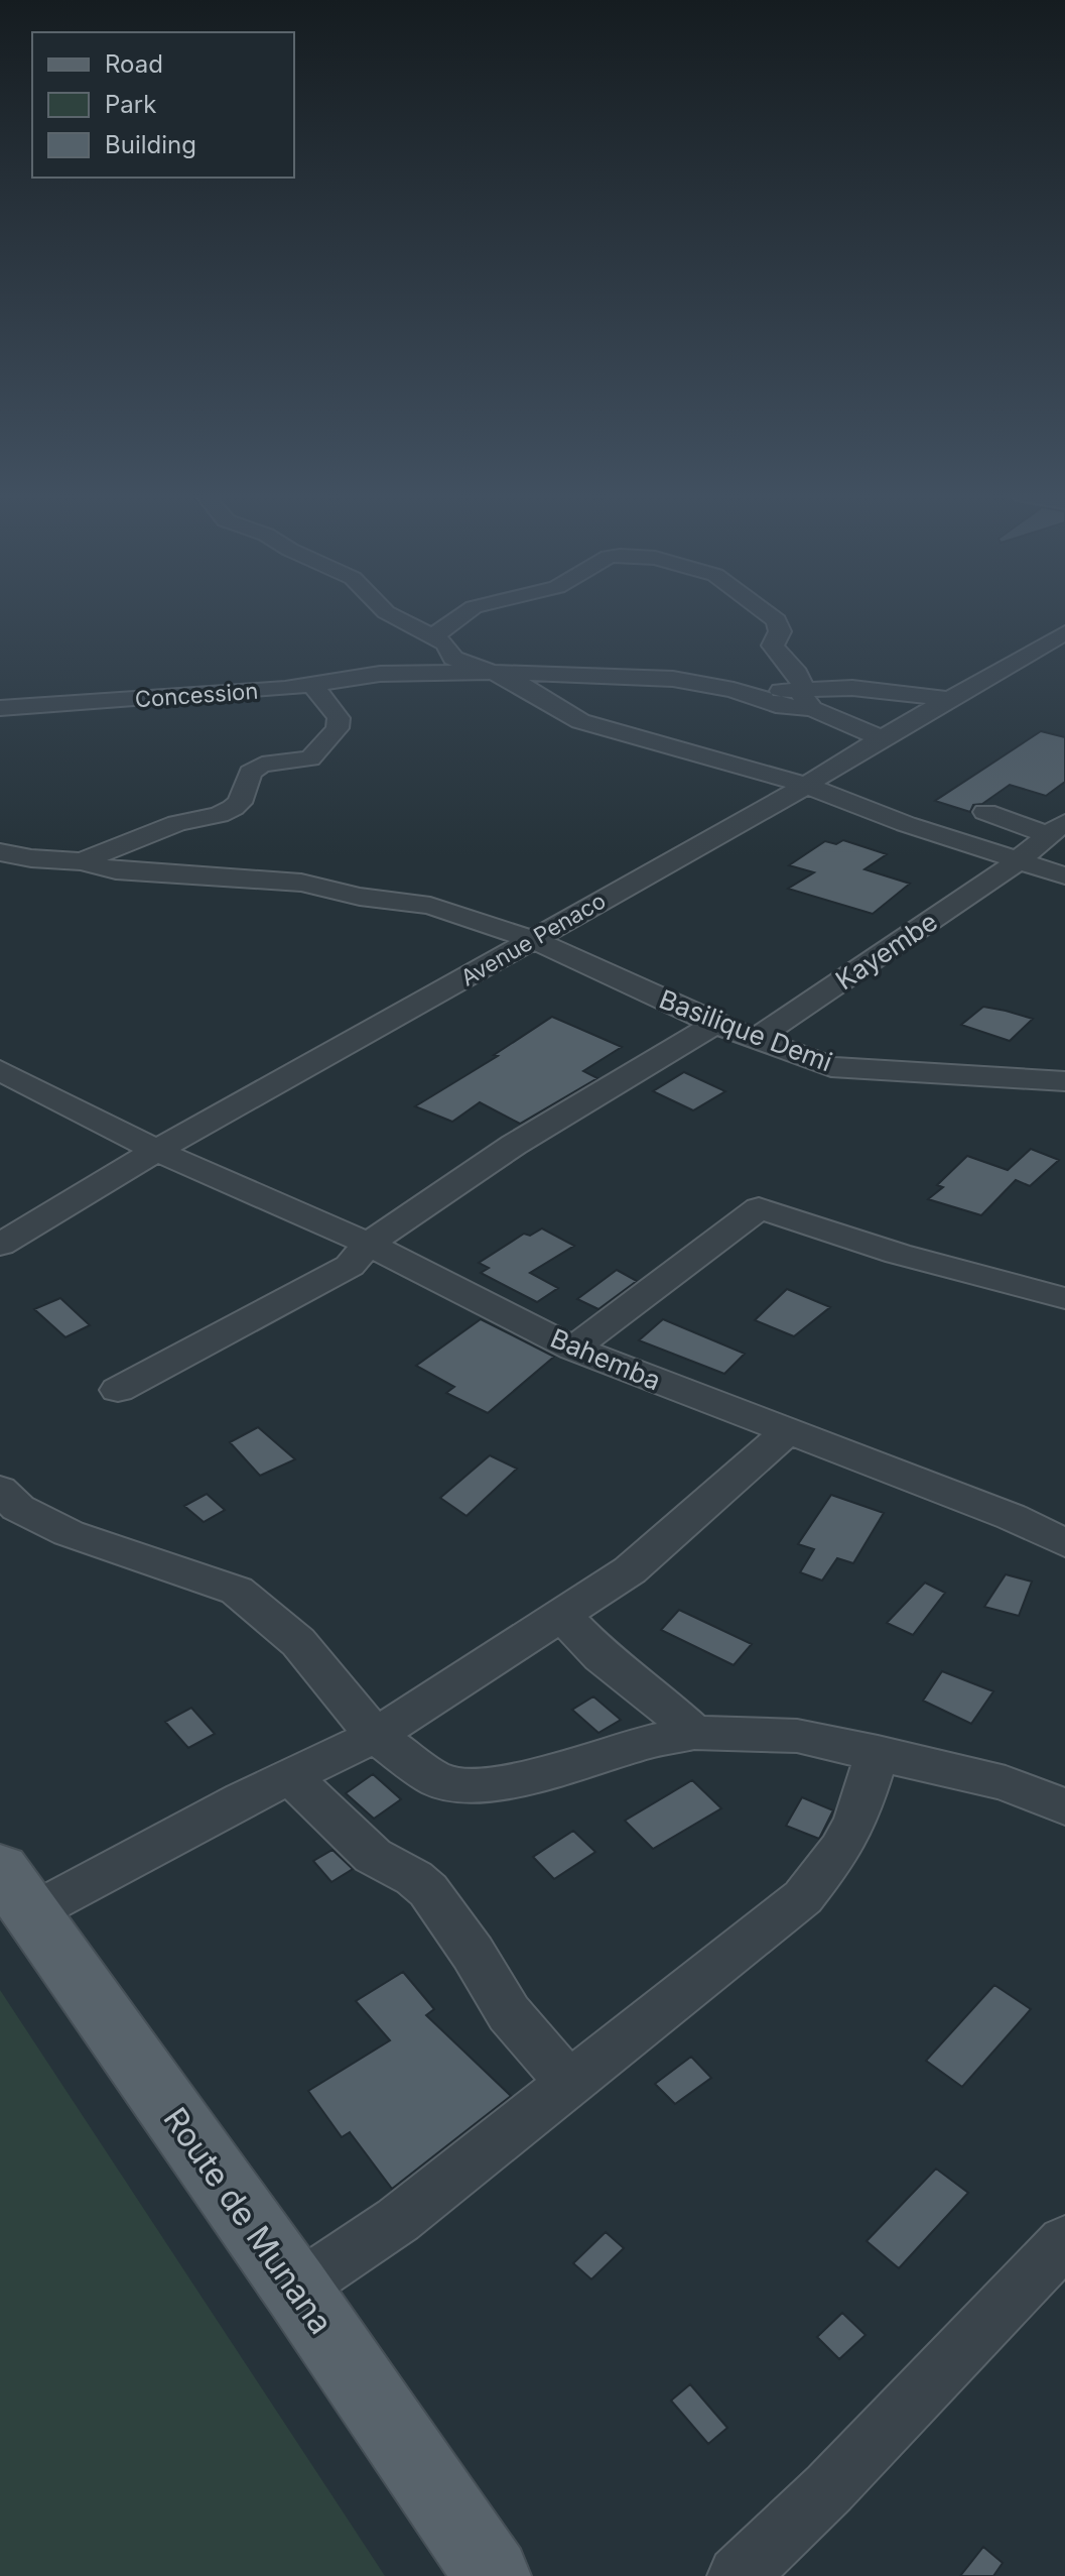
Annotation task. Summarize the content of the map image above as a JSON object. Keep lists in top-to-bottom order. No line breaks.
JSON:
{"streets":{"main road":["Route de Munana"],"street":["Concession","Avenue Penaco","Kayembe","Basilique Demi","Bahemba"]},"crossings":[["Concession","Avenue Penaco"],["Concession","Kayembe"],["Avenue Penaco","Basilique Demi"],["Avenue Penaco","Bahemba"],["Kayembe","Basilique Demi"]],"legend":["Road","Park","Building"]}
